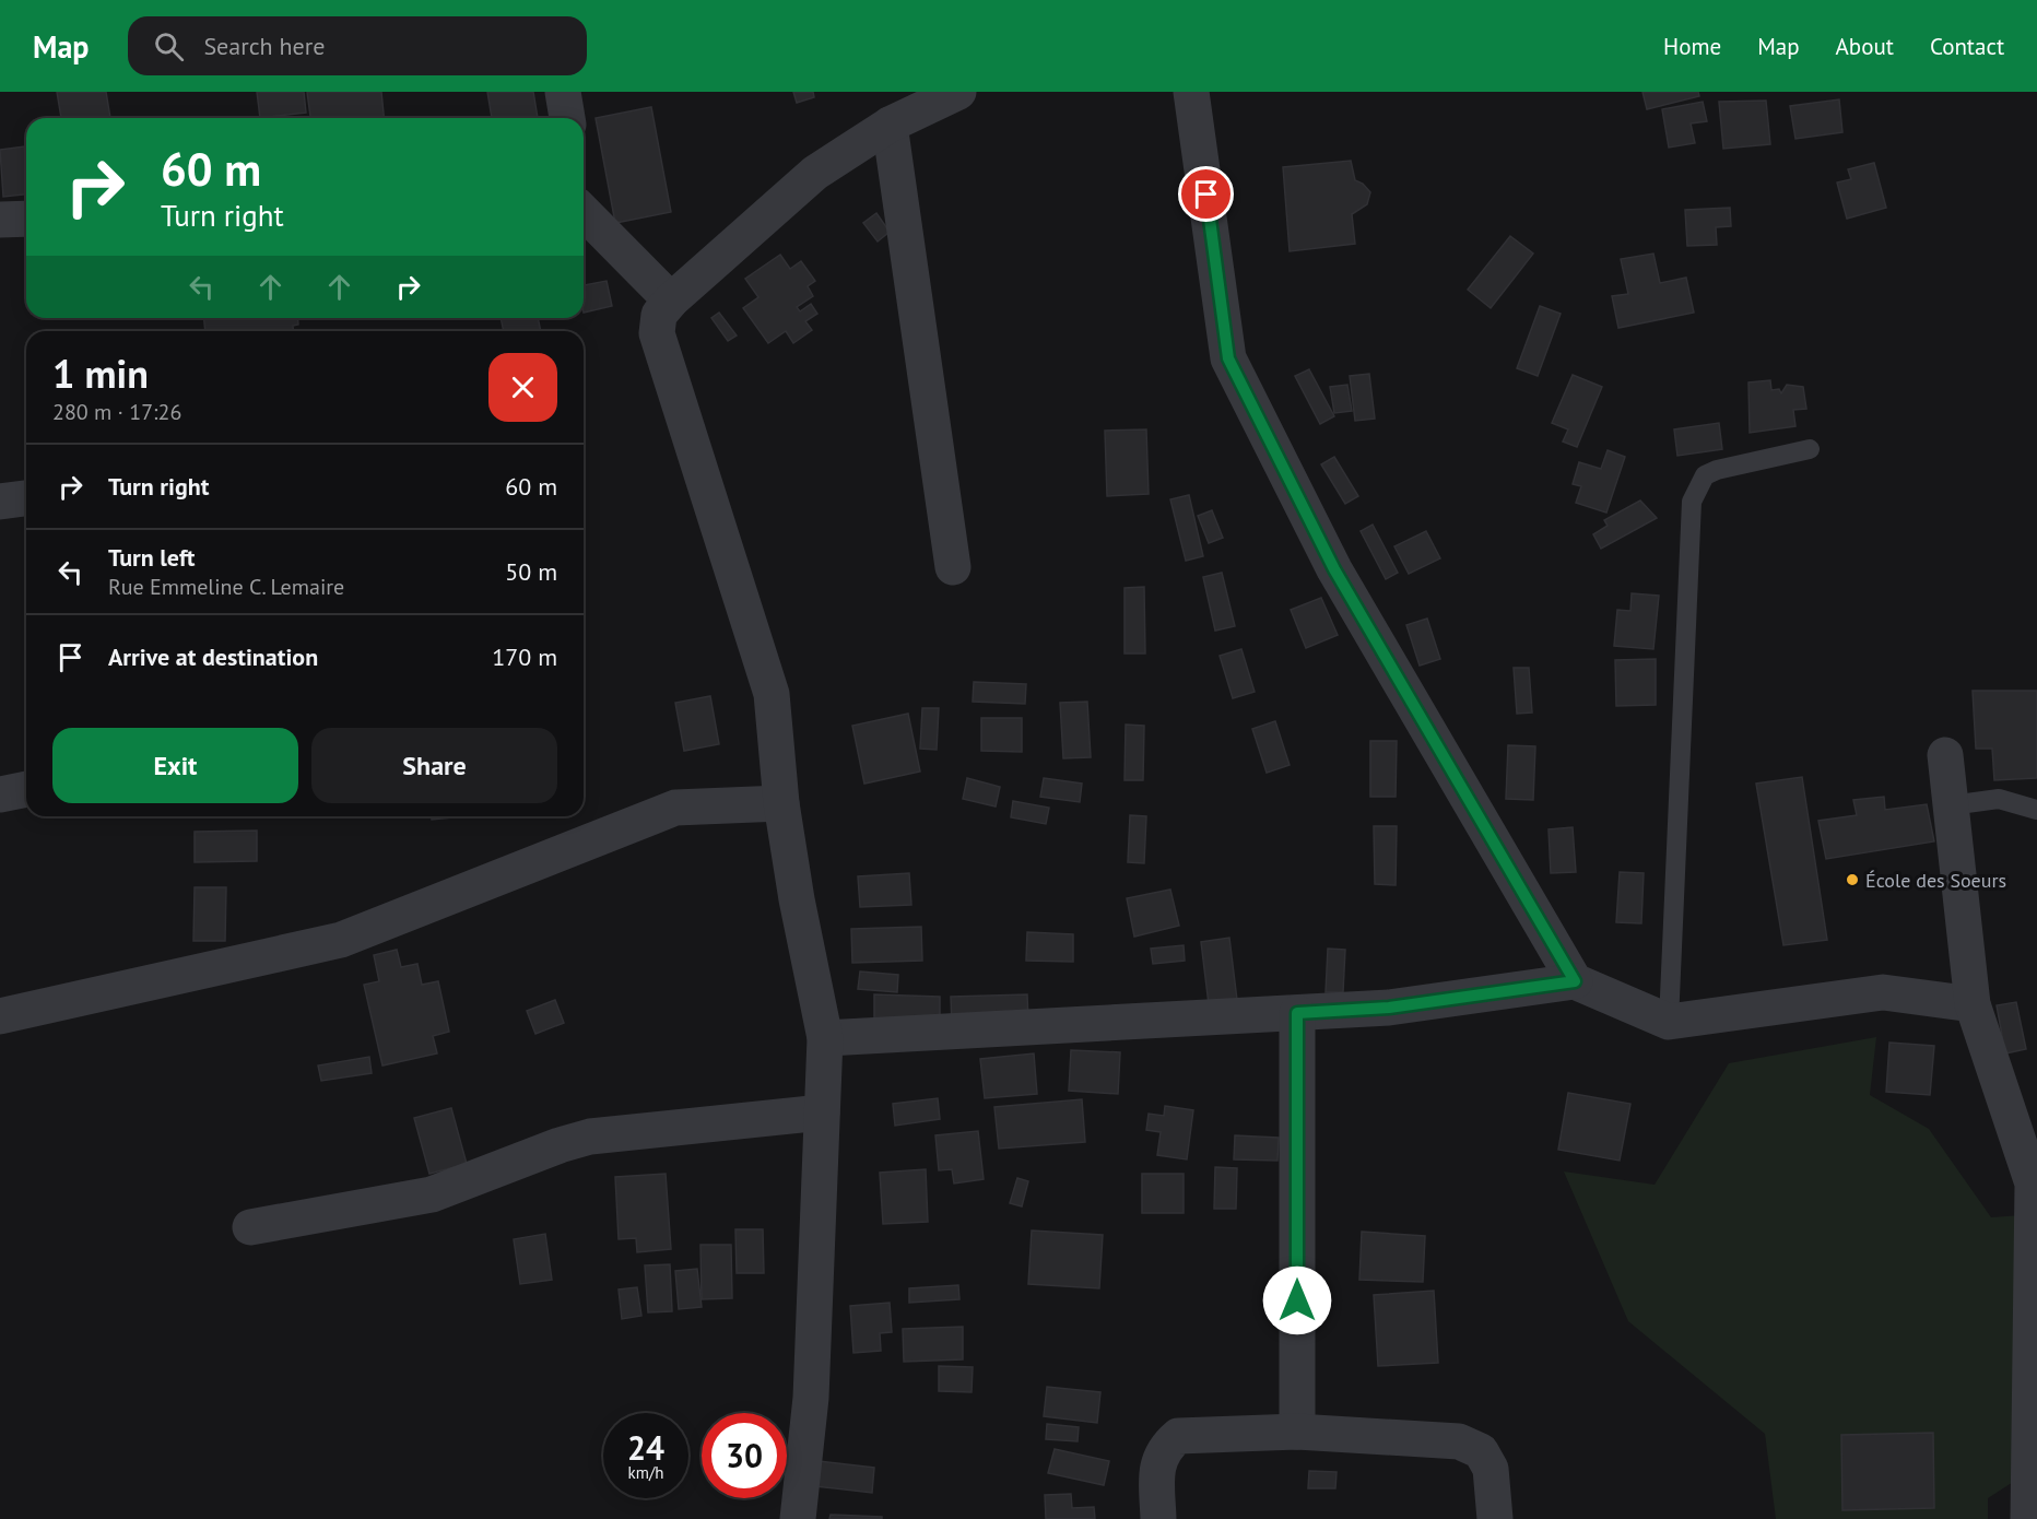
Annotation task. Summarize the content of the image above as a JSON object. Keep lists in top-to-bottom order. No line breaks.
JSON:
{"places":["École des Soeurs"],"page":{"header":"Map","search":"Search here","nav":["Home","Map","About","Contact"],"turn":["60 m","Turn right"],"heading":["1 min","280 m · 17:26"],"list":[{"name":"Turn right","value":"60 m"},{"name":"Turn left","note":"Rue Emmeline C. Lemaire","value":"50 m"},{"name":"Arrive at destination","value":"170 m"}],"buttons":["Exit","Share"],"speed":"24 km/h","limit":"30"}}
